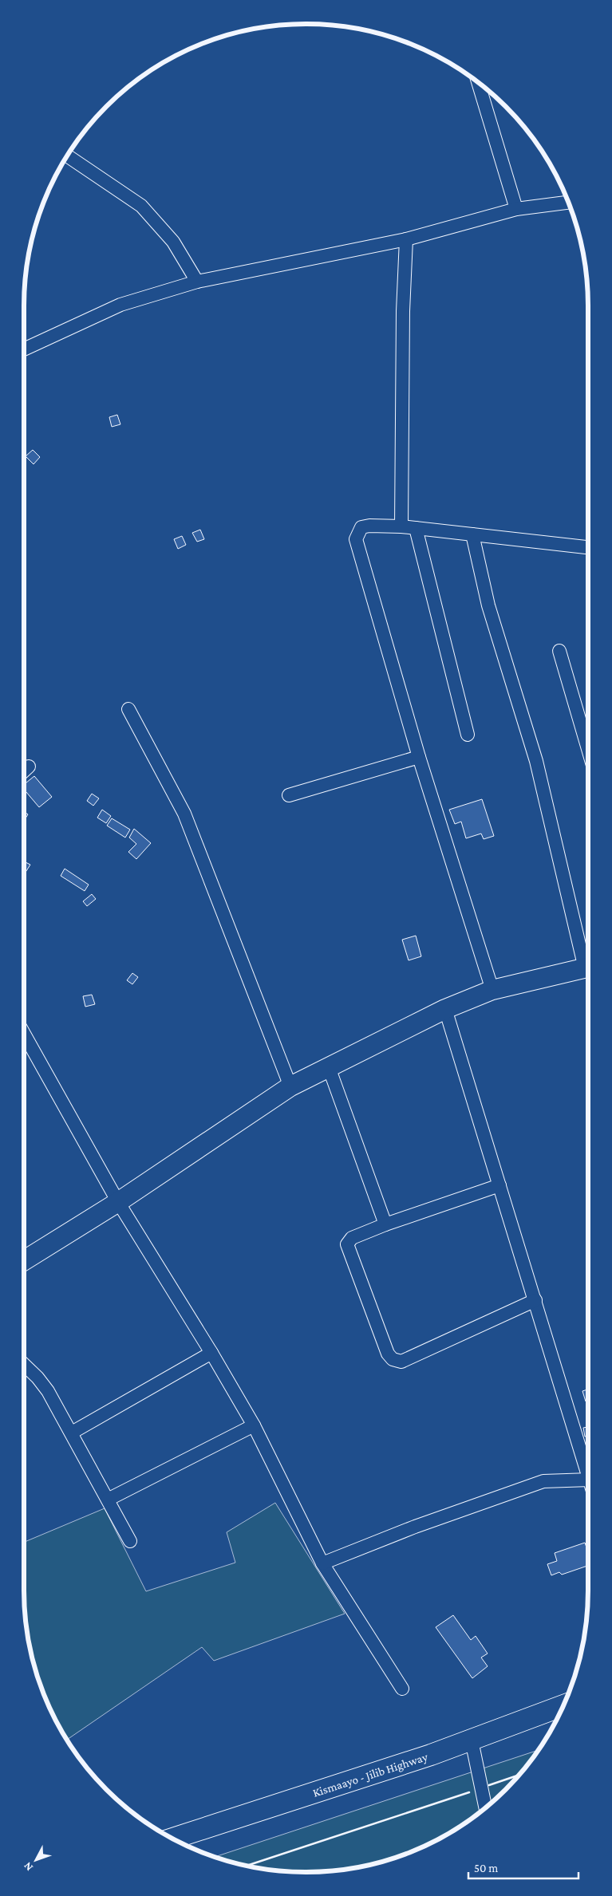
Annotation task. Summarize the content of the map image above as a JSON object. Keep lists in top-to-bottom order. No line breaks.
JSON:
{"streets":{"main road":["Kismaayo - Jilib Highway"]},"scale_bar":"50 m","north":"bottom left"}
